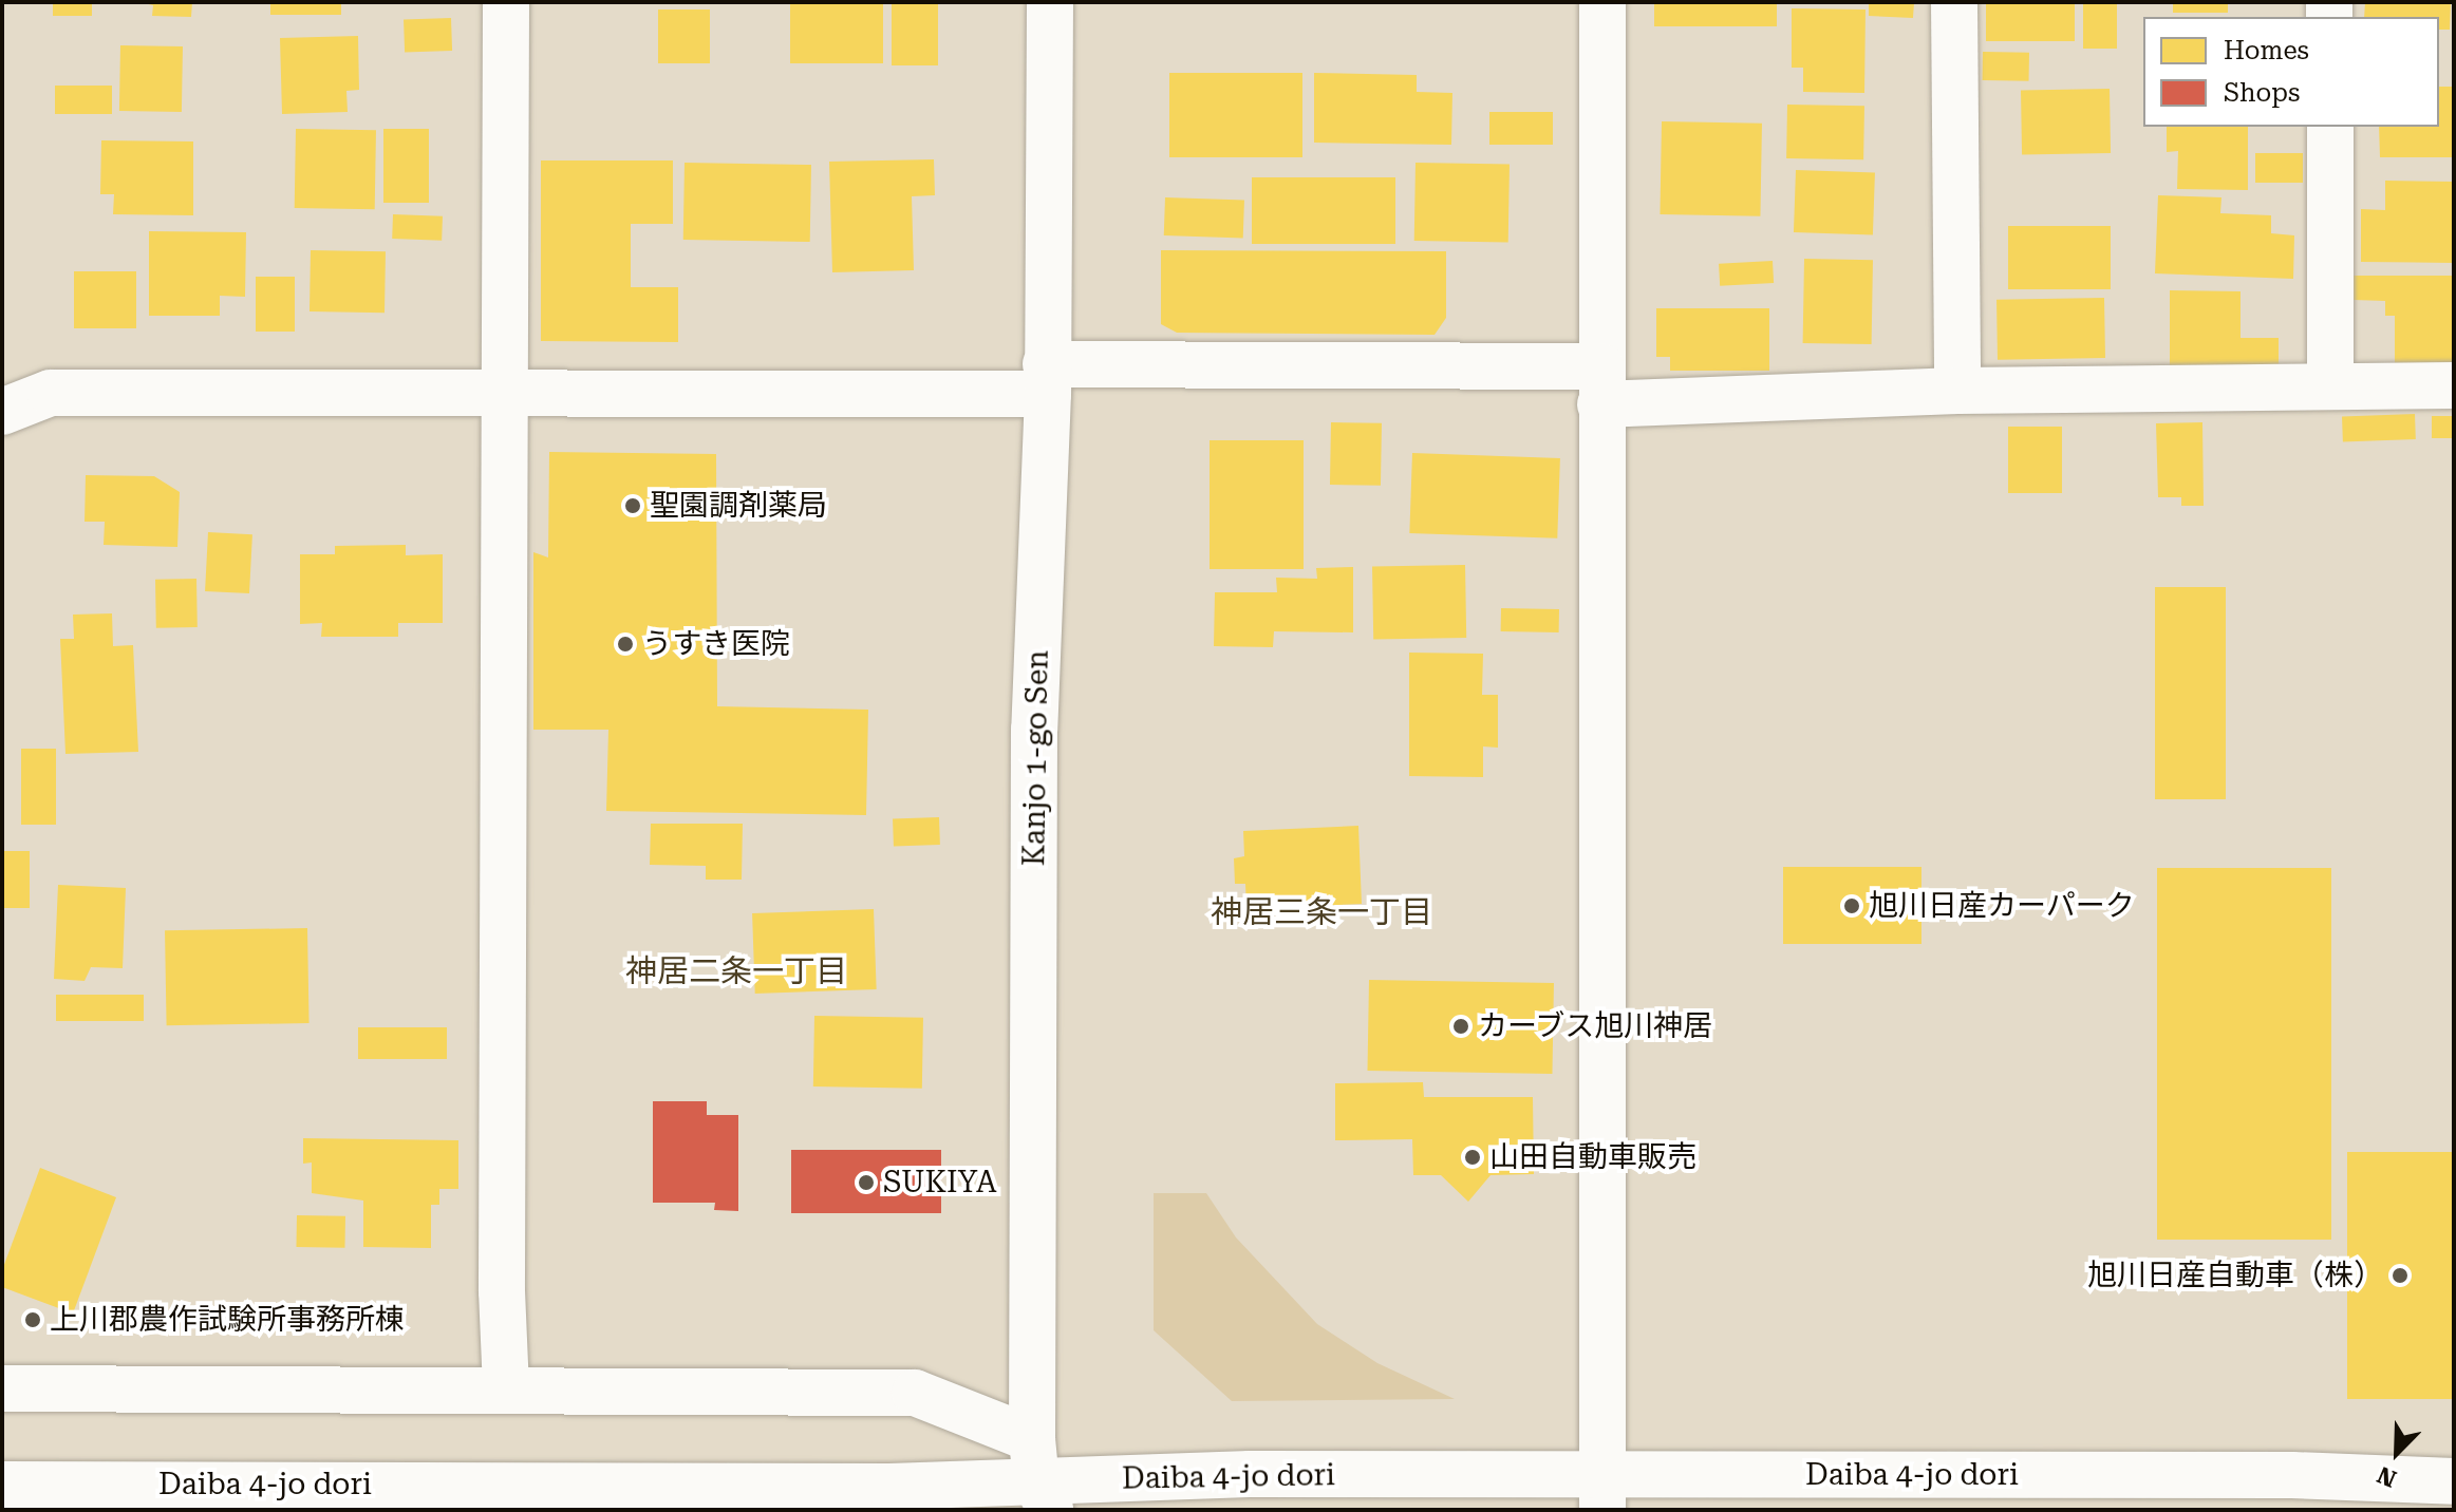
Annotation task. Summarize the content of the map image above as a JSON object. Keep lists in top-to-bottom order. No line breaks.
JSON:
{"streets":{"main road":["Kanjo 1-go Sen","Daiba 4-jo dori"]},"crossings":[["Kanjo 1-go Sen","Daiba 4-jo dori"]],"districts":["神居三条一丁目","神居二条一丁目"],"places":["聖園調剤薬局","うすき医院","旭川日産カーパーク","カーブス旭川神居","山田自動車販売","SUKIYA","旭川日産自動車（株）","上川郡農作試験所事務所棟"],"legend":["Homes","Shops"],"north":"bottom left"}
